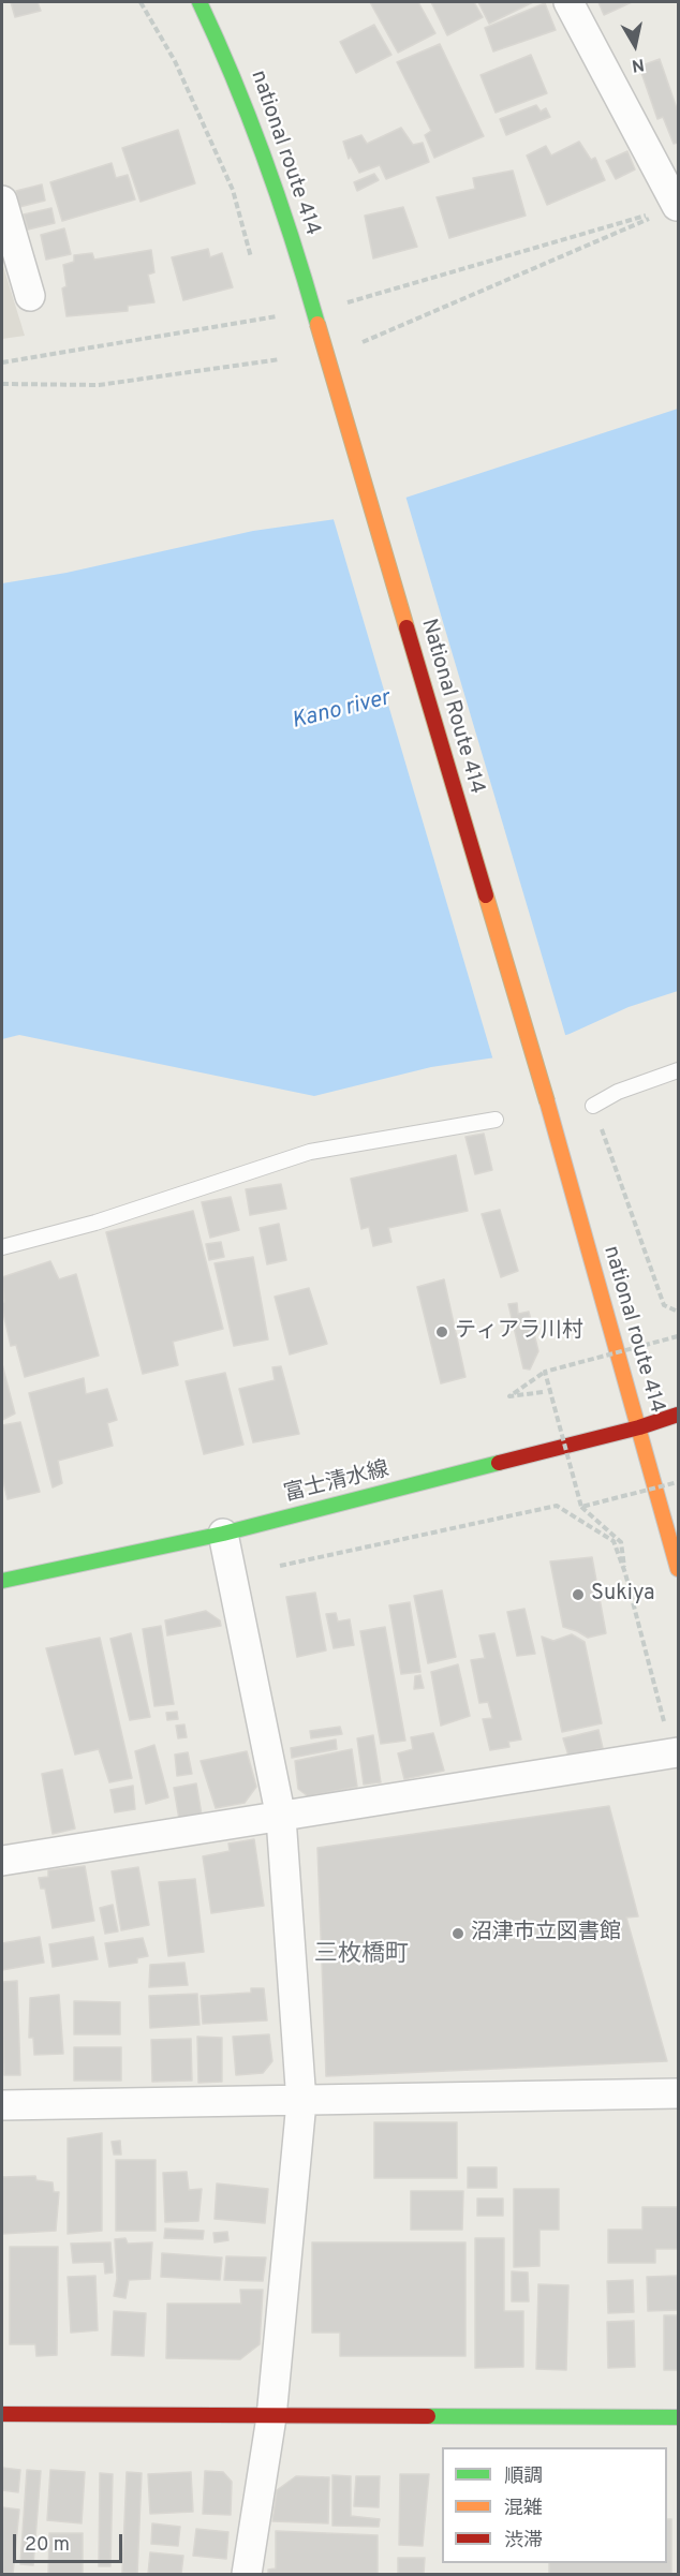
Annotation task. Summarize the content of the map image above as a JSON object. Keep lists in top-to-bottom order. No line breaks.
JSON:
{"streets":{"main road":["national route 414","National Route 414","富士清水線"]},"crossings":[["national route 414","National Route 414"],["national route 414","富士清水線"]],"districts":["三枚橋町"],"water":["Kano river"],"places":["ティアラ川村","Sukiya","沼津市立図書館"],"legend":["順調","混雑","渋滞"],"scale_bar":"20 m","north":"bottom"}
